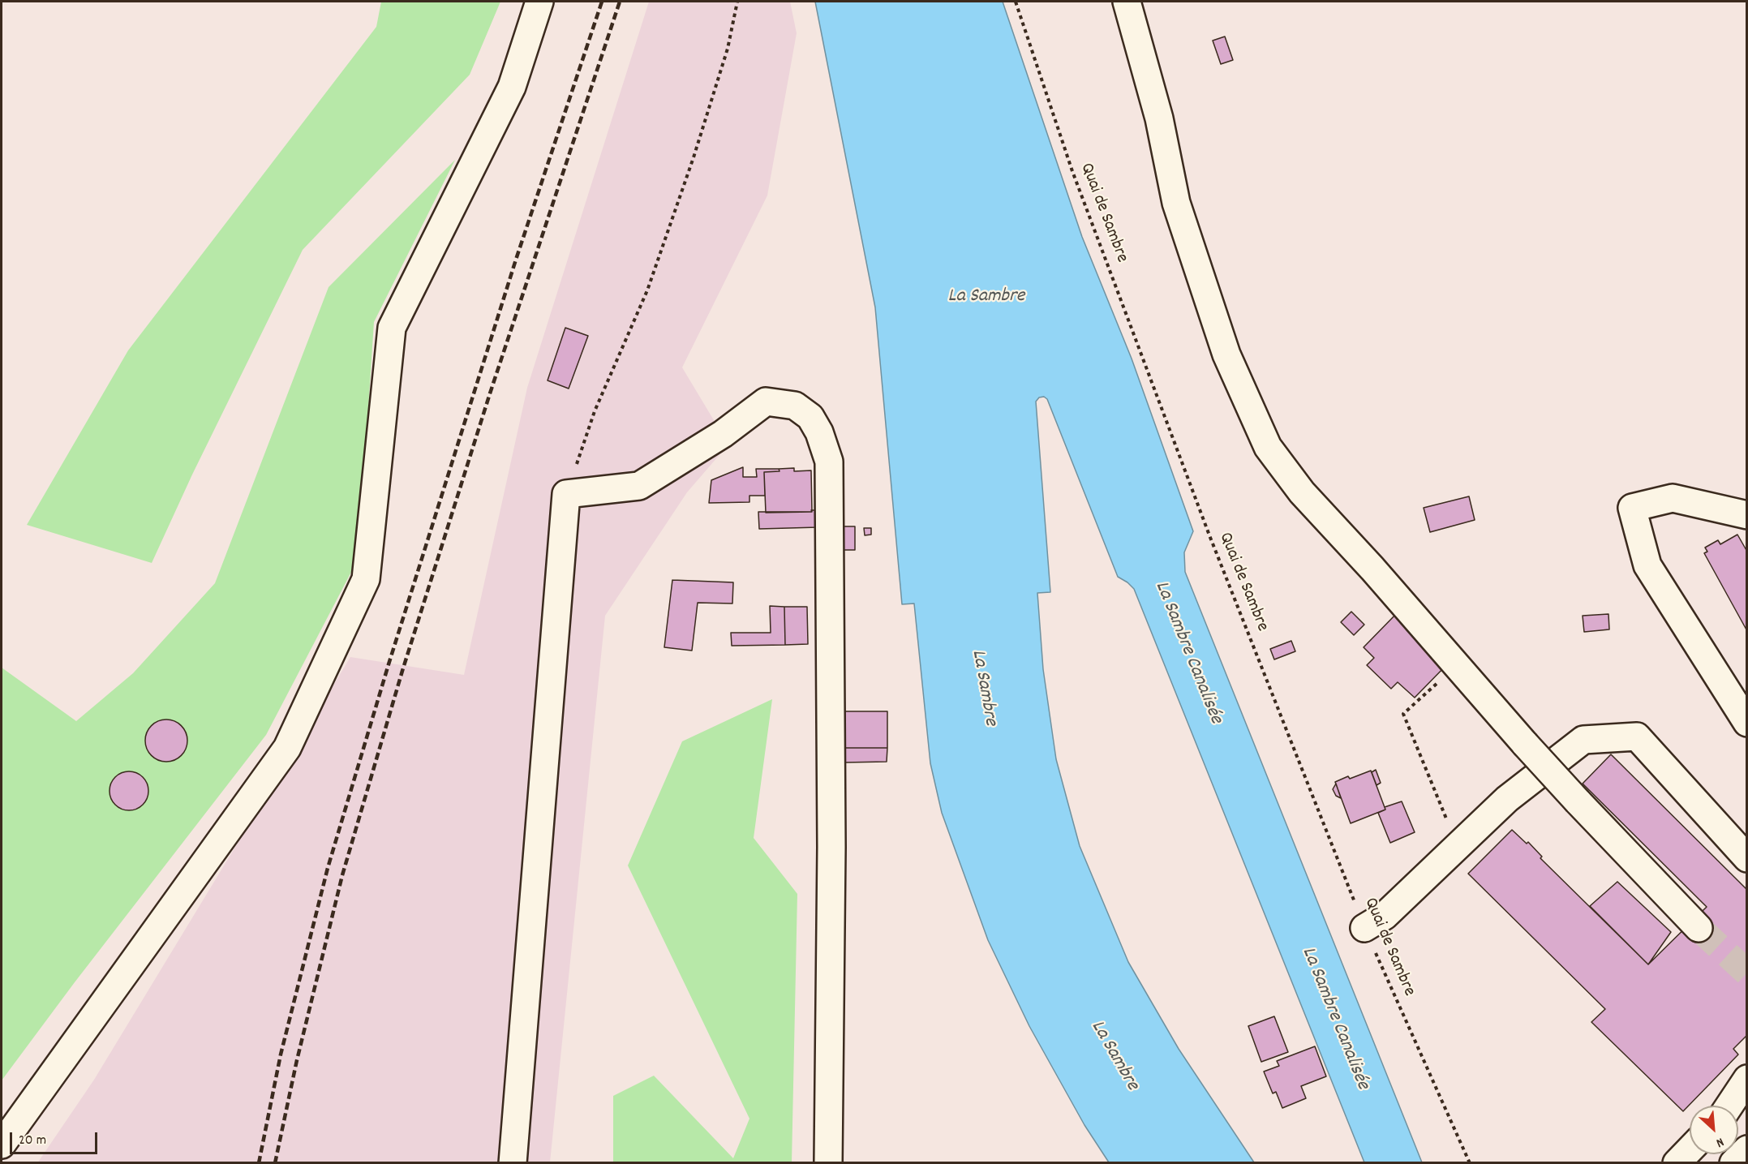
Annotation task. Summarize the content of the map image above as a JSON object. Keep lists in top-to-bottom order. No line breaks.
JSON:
{"streets":{"path":["Quai de Sambre"]},"water":["La Sambre","La Sambre Canalisée"],"scale_bar":"20 m","north":"bottom right"}
